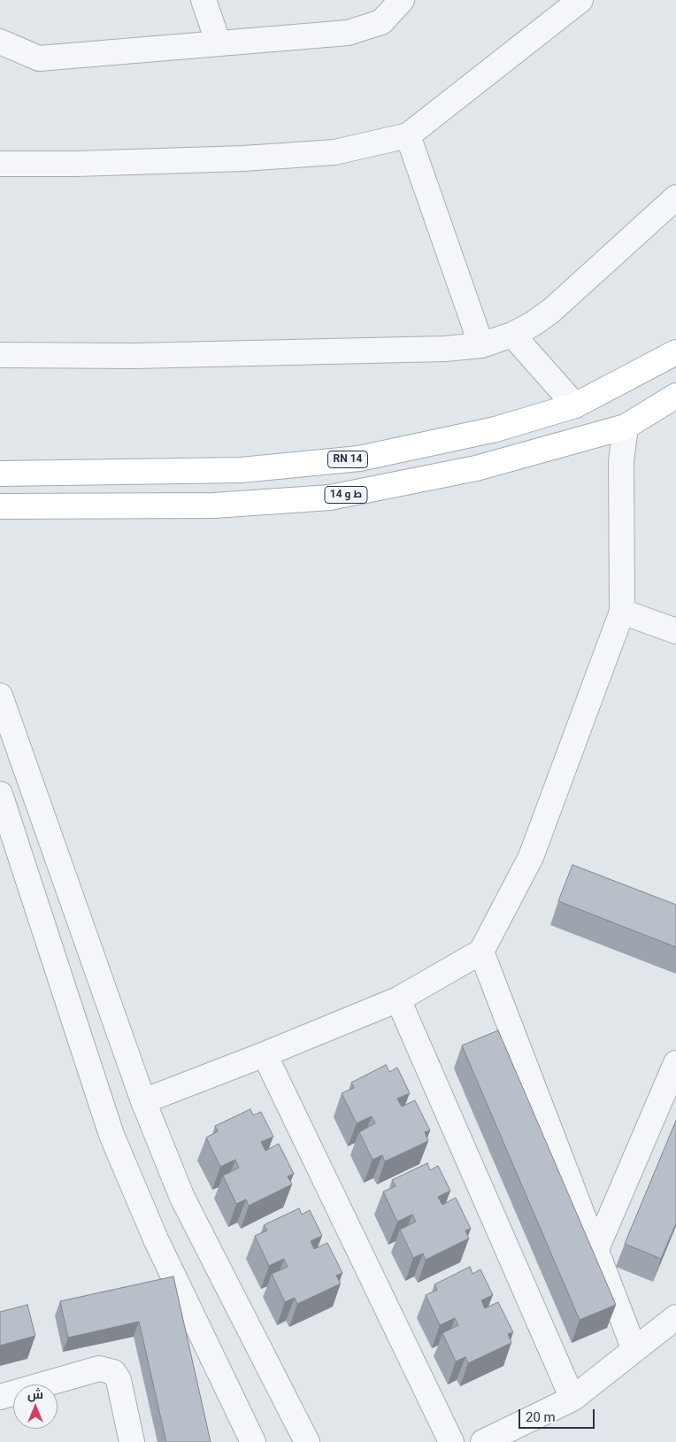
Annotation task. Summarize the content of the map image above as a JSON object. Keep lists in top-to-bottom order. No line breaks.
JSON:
{"streets":{"main road":["RN 14","ط و 14"]},"scale_bar":"20 m","north":"top"}
